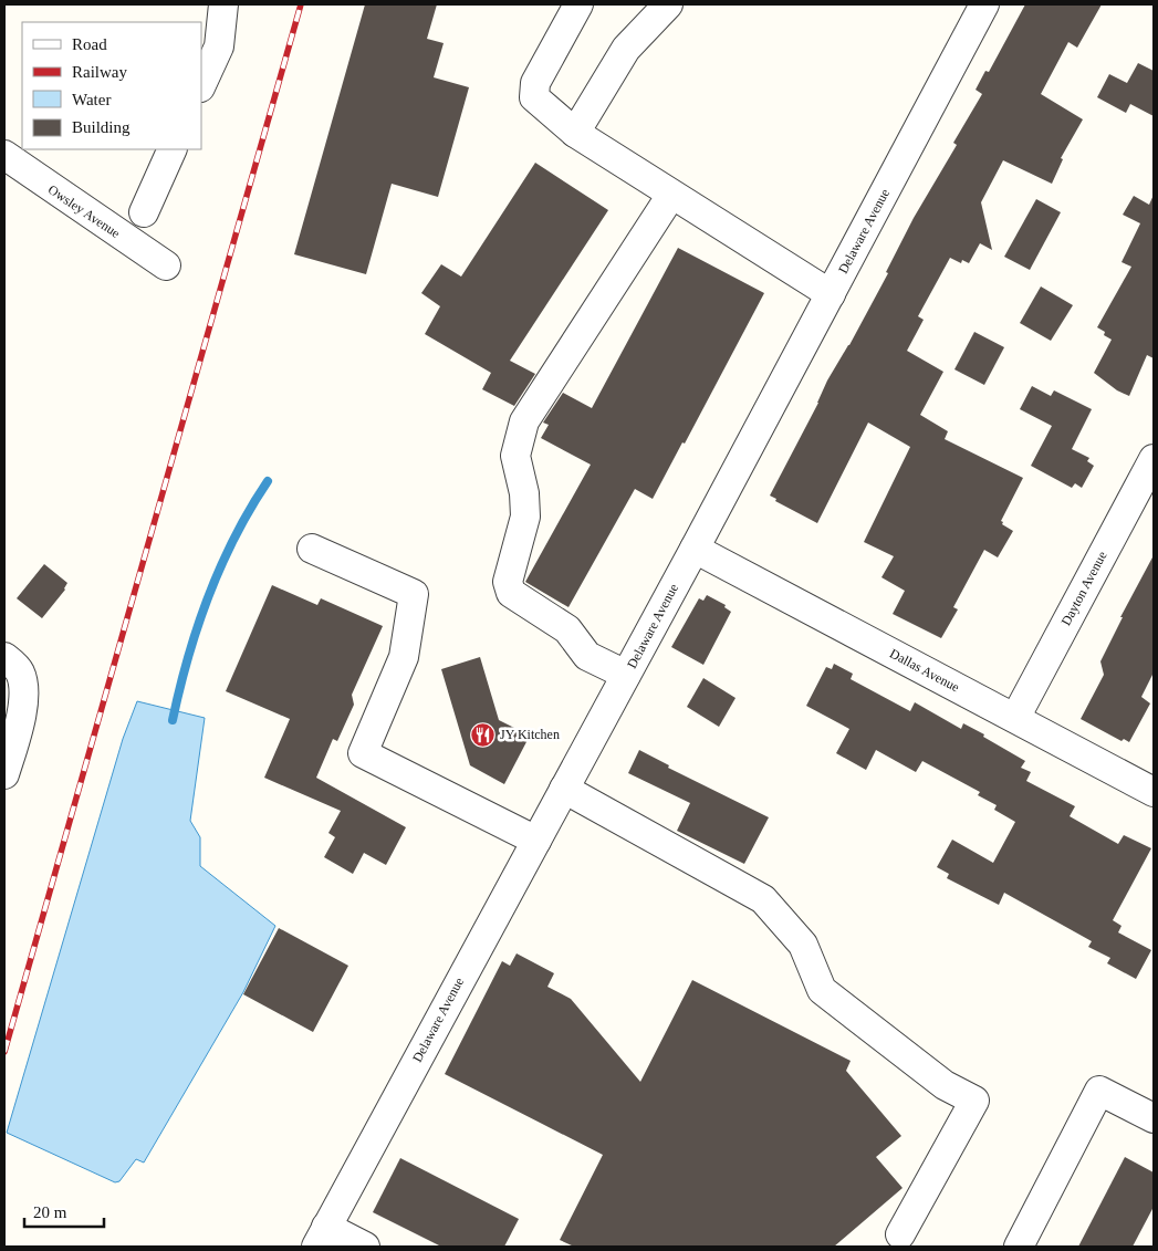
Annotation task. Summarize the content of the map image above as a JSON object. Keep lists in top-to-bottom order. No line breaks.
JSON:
{"streets":{"street":["Owsley Avenue","Delaware Avenue","Dayton Avenue","Dallas Avenue"]},"crossings":[["Delaware Avenue","Dallas Avenue"],["Dayton Avenue","Dallas Avenue"]],"places":{"restaurant":["JY Kitchen"]},"legend":["Road","Railway","Water","Building"],"scale_bar":"20 m"}
